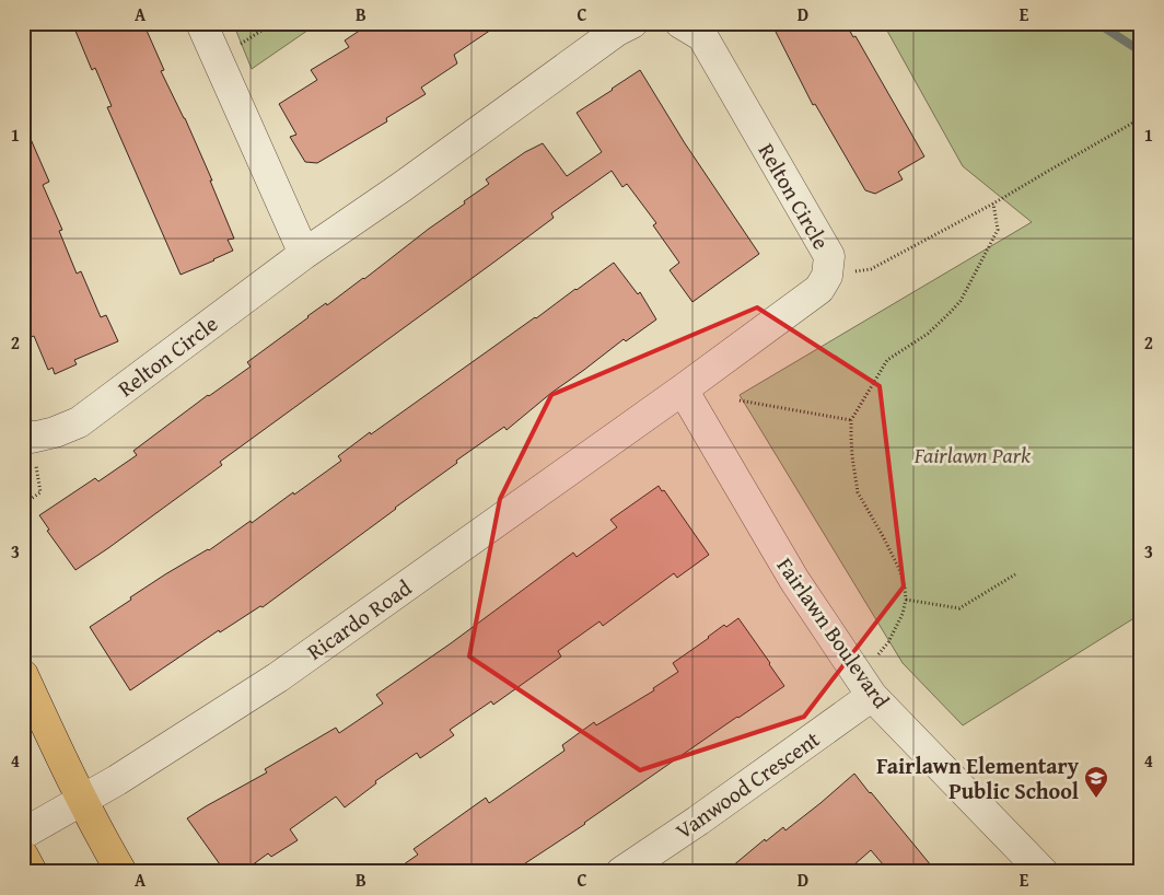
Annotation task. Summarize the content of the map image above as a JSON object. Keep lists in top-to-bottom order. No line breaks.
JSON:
{"streets":{"street":["Relton Circle","Ricardo Road","Fairlawn Boulevard","Vanwood Crescent"]},"crossings":[["Relton Circle","Ricardo Road"],["Relton Circle","Fairlawn Boulevard"],["Ricardo Road","Fairlawn Boulevard"],["Fairlawn Boulevard","Vanwood Crescent"]],"parks":["Fairlawn Park"],"places":{"school or university":["Fairlawn Elementary Public School"]},"grid":{"columns":["A","B","C","D","E"],"rows":["1","2","3","4"]}}
